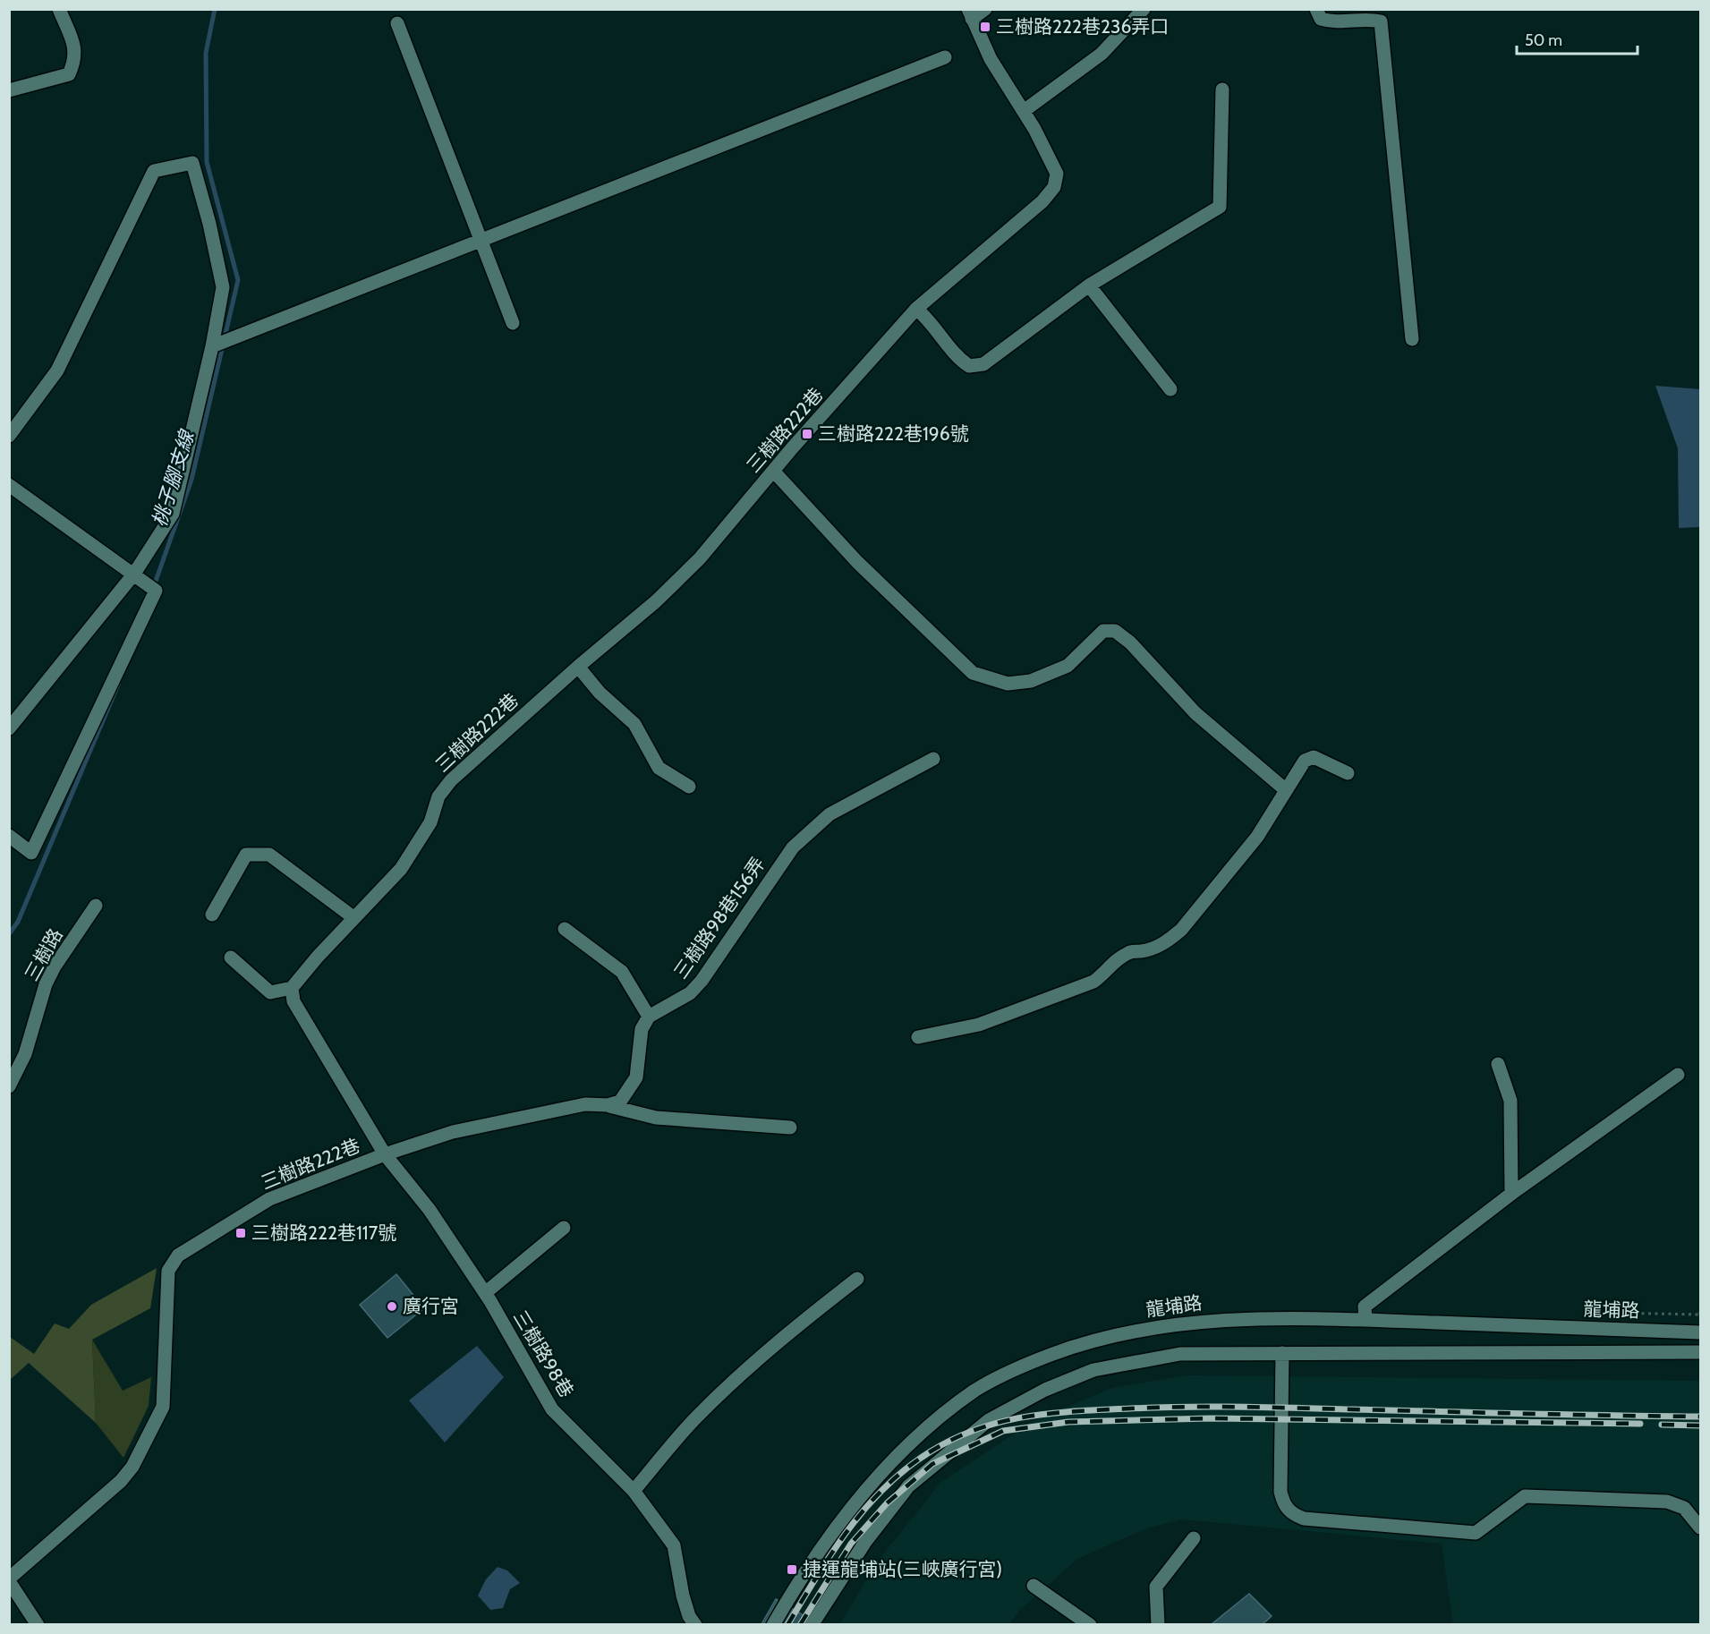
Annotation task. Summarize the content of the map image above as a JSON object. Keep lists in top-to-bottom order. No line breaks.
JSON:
{"streets":{"street":["三樹路222巷","三樹路98巷156弄","三樹路","龍埔路","三樹路98巷"]},"crossings":[["三樹路222巷","三樹路98巷"]],"water":["桃子腳支線"],"places":{"transit":["三樹路222巷236弄口","三樹路222巷196號","三樹路222巷117號","捷運龍埔站(三峽廣行宮)"],"other":["廣行宮"]},"scale_bar":"50 m"}
